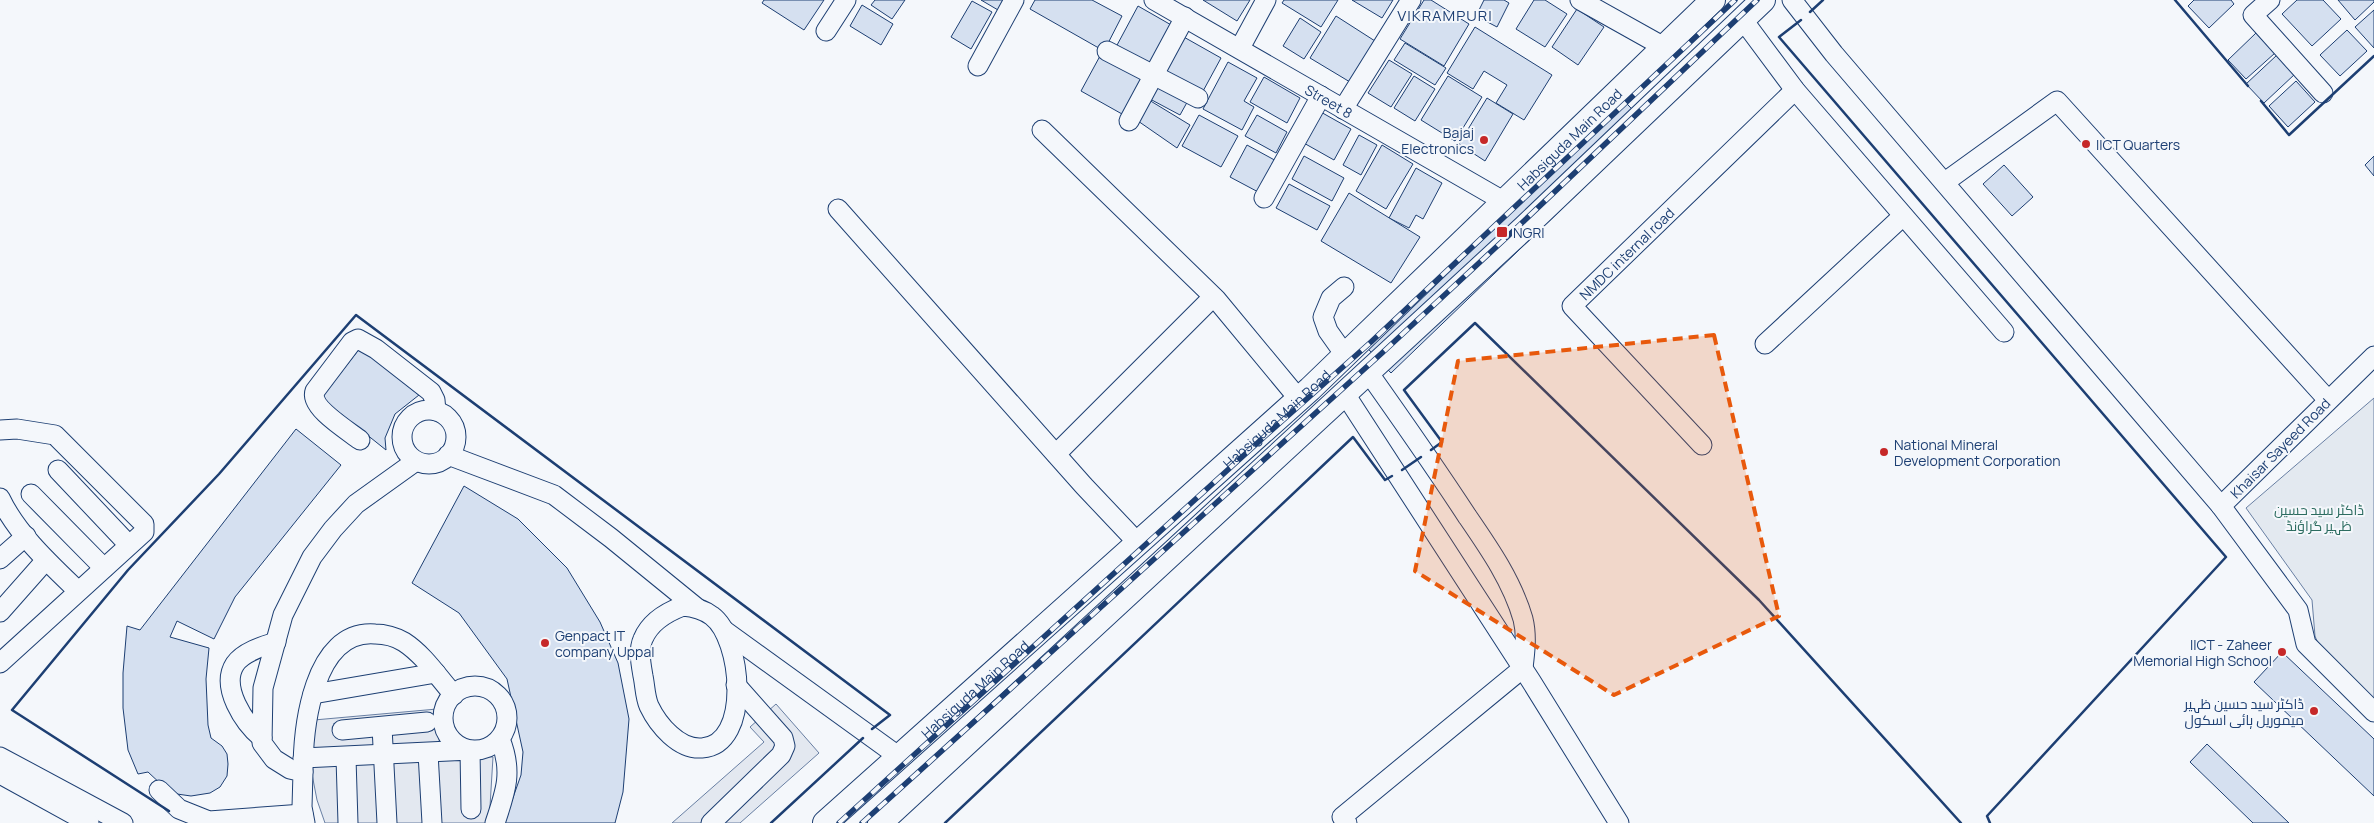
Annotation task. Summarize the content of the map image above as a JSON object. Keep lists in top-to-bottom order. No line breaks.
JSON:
{"streets":{"main road":["Habsiguda Main Road"],"street":["Street 8","NMDC internal road","Khaisar Sayeed Road"]},"crossings":[["Street 8","Habsiguda Main Road"]],"districts":["VIKRAMPURI"],"parks":["ڈاکٹر سید حسین ظہیر گراؤنڈ"],"places":{"other":["Bajaj Electronics","IICT Quarters","National Mineral Development Corporation","Genpact IT company Uppal","IICT - Zaheer Memorial High School","ڈاکٹر سید حسین ظہیر میموریل ہائی اسکول"],"transit":["NGRI"]}}
